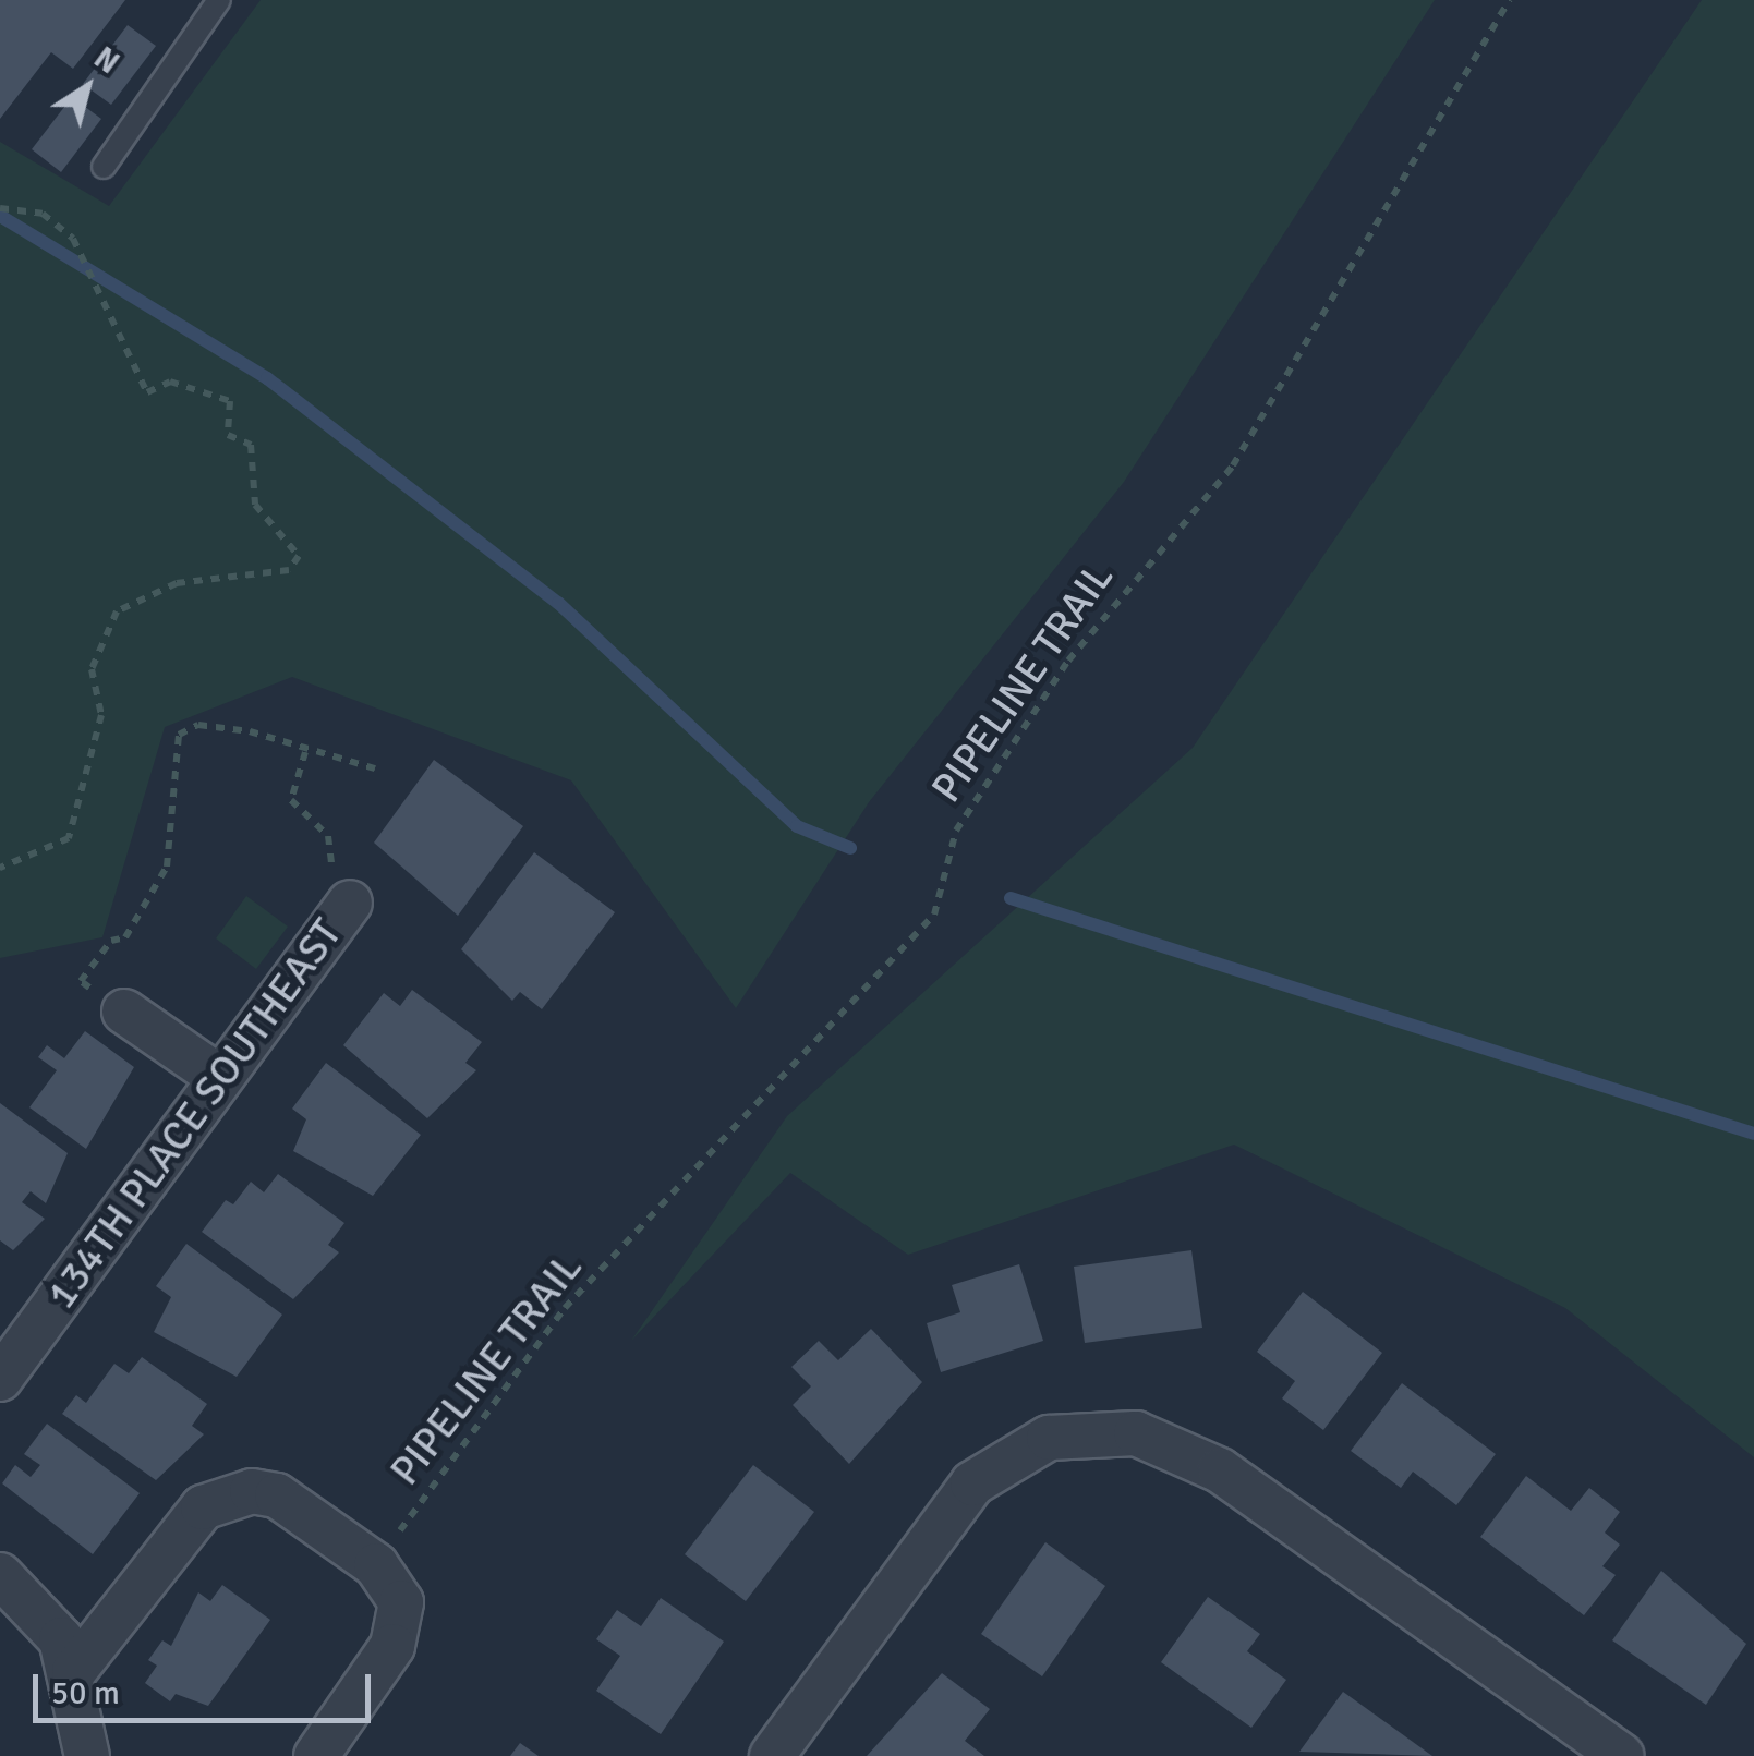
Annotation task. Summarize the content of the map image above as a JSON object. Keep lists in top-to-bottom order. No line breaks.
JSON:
{"streets":{"street":["134TH PLACE SOUTHEAST"],"path":["PIPELINE TRAIL"]},"scale_bar":"50 m","north":"top right"}
